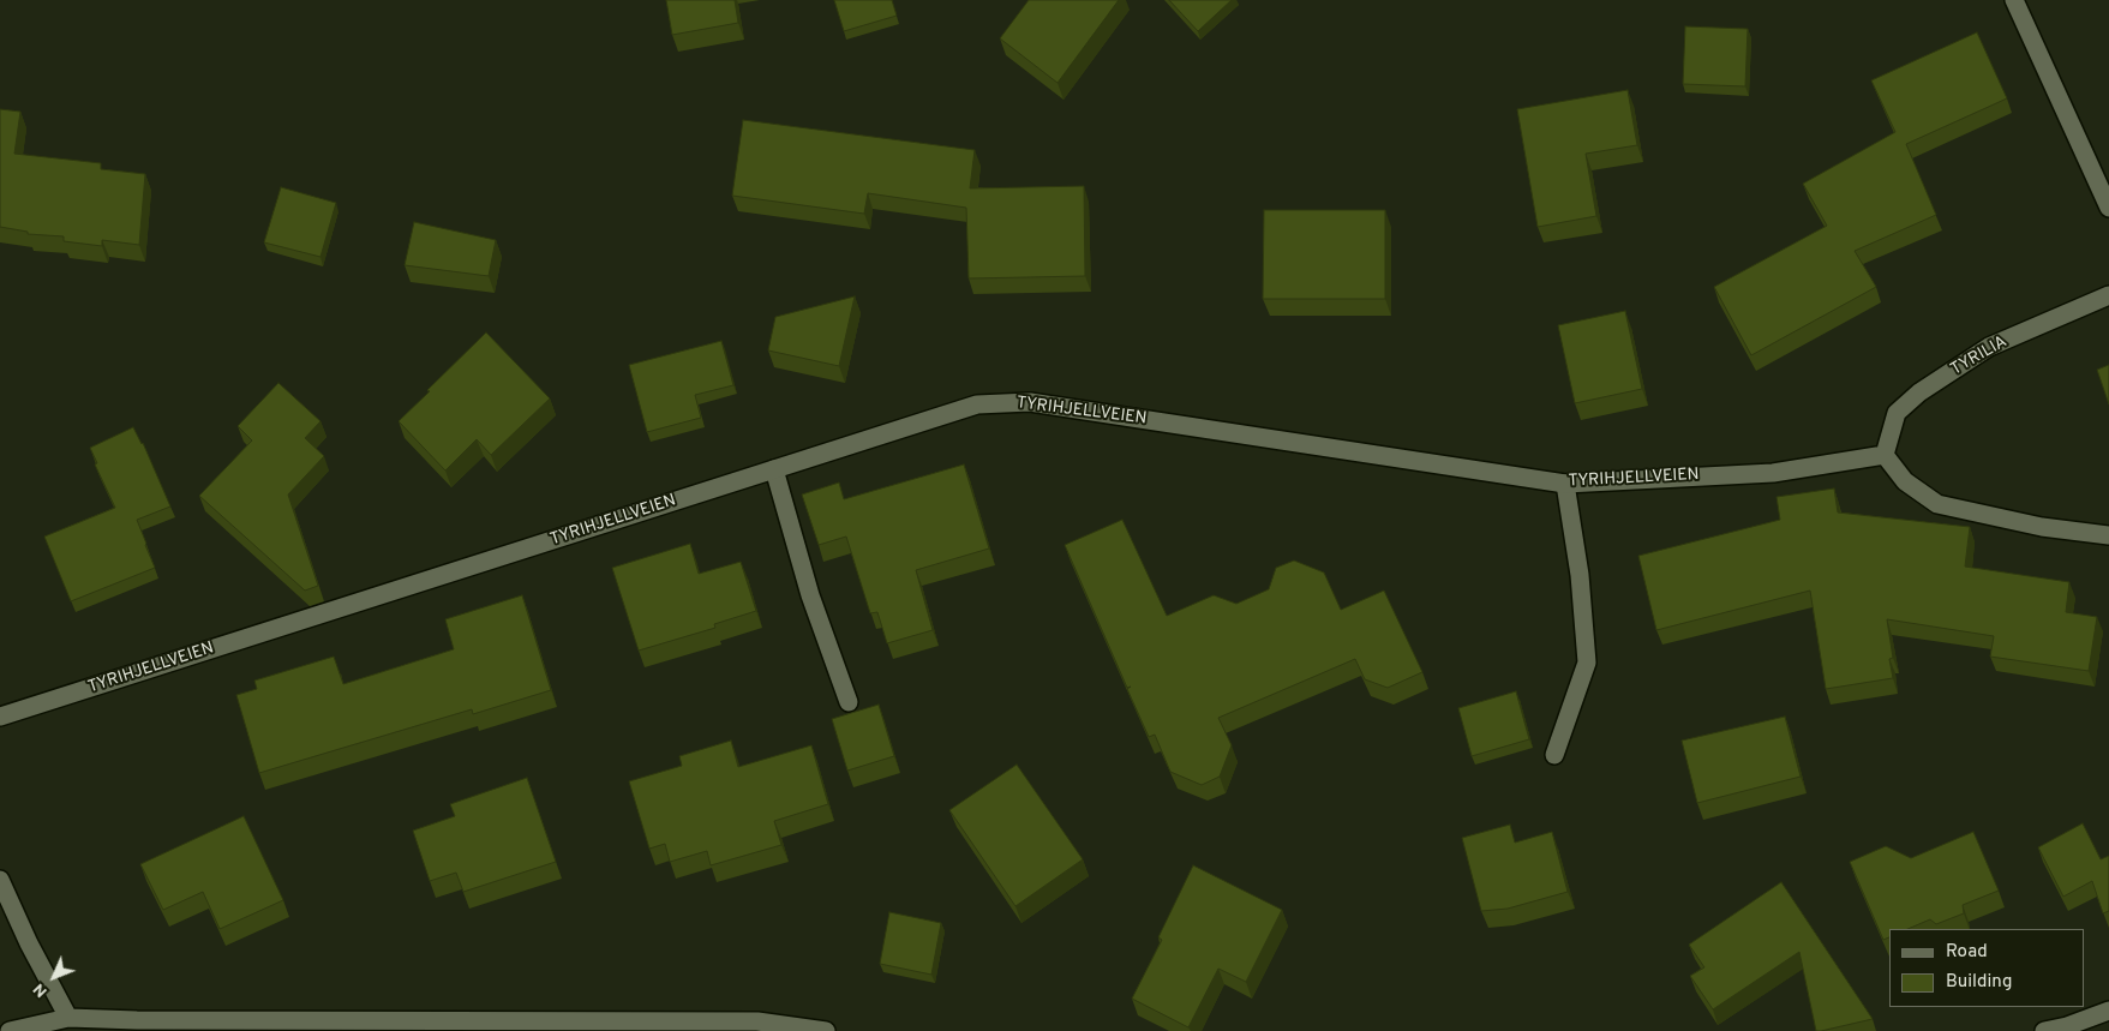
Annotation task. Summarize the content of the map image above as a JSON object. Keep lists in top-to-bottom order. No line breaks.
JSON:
{"streets":{"street":["TYRILIA","TYRIHJELLVEIEN"]},"crossings":[["TYRILIA","TYRIHJELLVEIEN"]],"legend":["Road","Building"],"north":"bottom left"}
